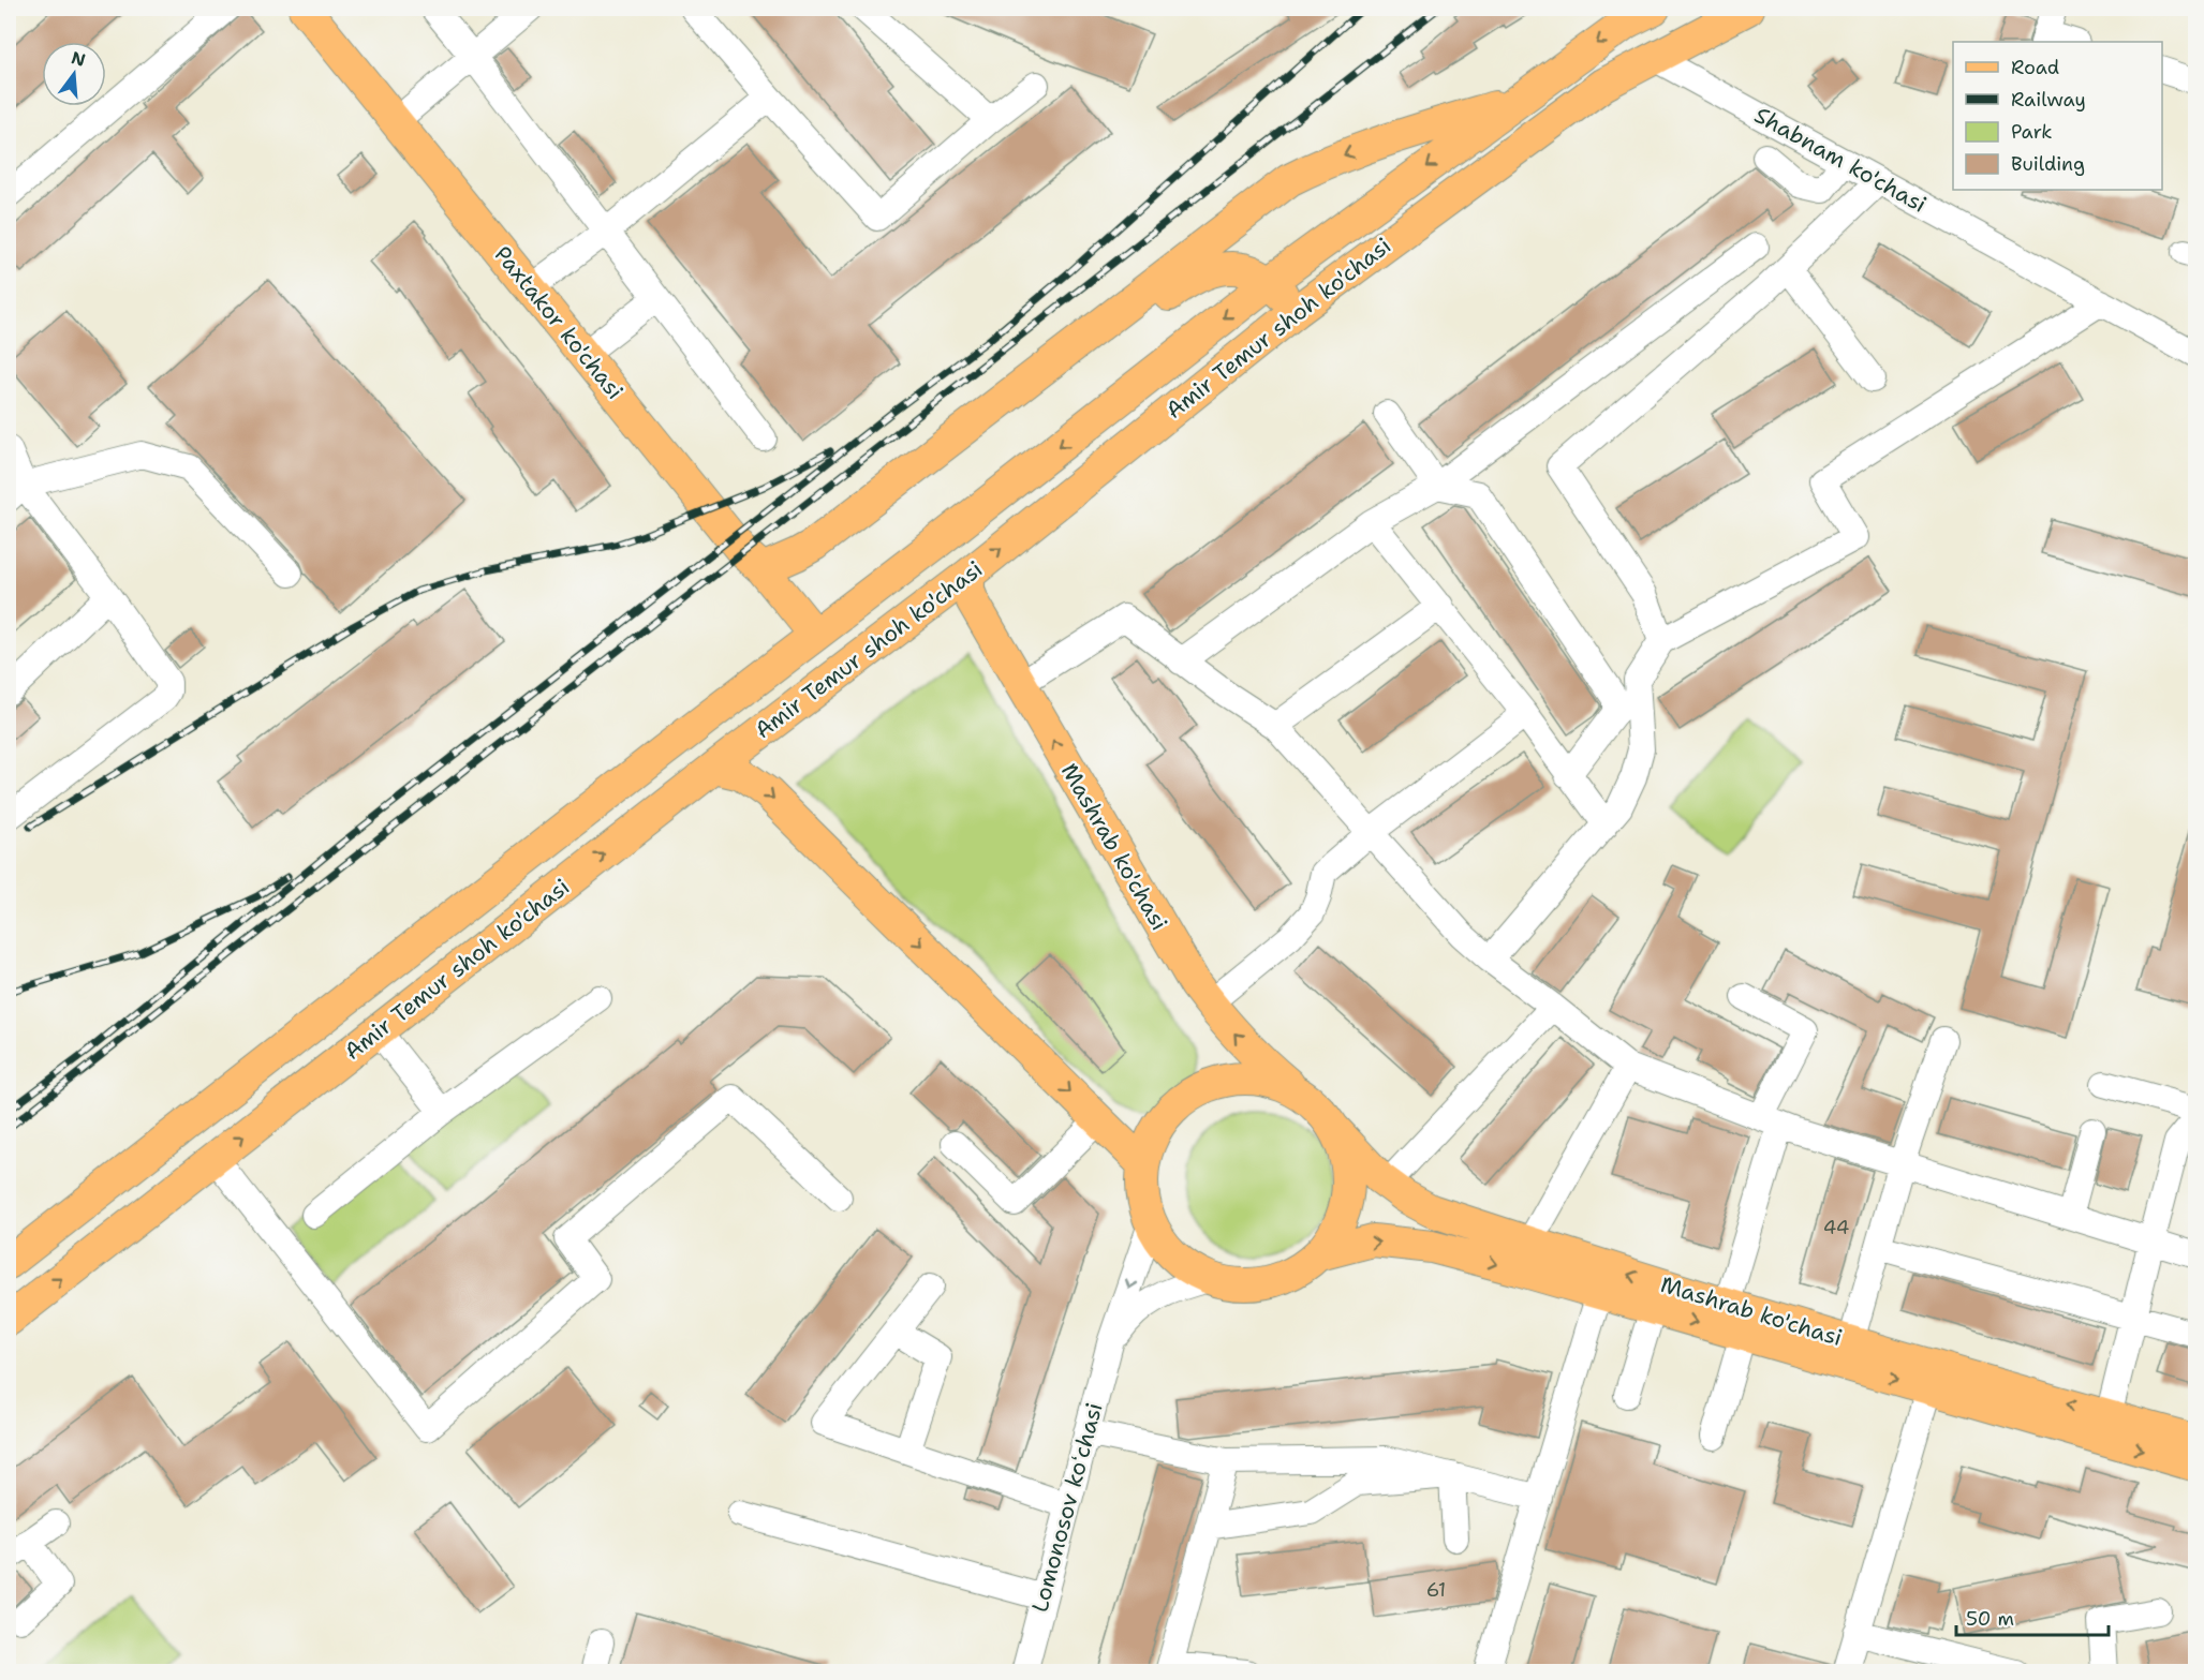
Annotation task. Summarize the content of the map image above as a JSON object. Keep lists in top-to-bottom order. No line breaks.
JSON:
{"streets":{"main road":["Paxtakor ko'chasi","Amir Temur shoh ko'chasi","Mashrab ko'chasi"],"street":["Shabnam ko'chasi","Lomonosov koʻchasi"]},"crossings":[["Shabnam ko'chasi","Amir Temur shoh ko'chasi"],["Paxtakor ko'chasi","Amir Temur shoh ko'chasi"],["Amir Temur shoh ko'chasi","Mashrab ko'chasi"],["Mashrab ko'chasi","Lomonosov koʻchasi"]],"house_numbers":["44","61"],"legend":["Road","Railway","Park","Building"],"scale_bar":"50 m","north":"top"}
